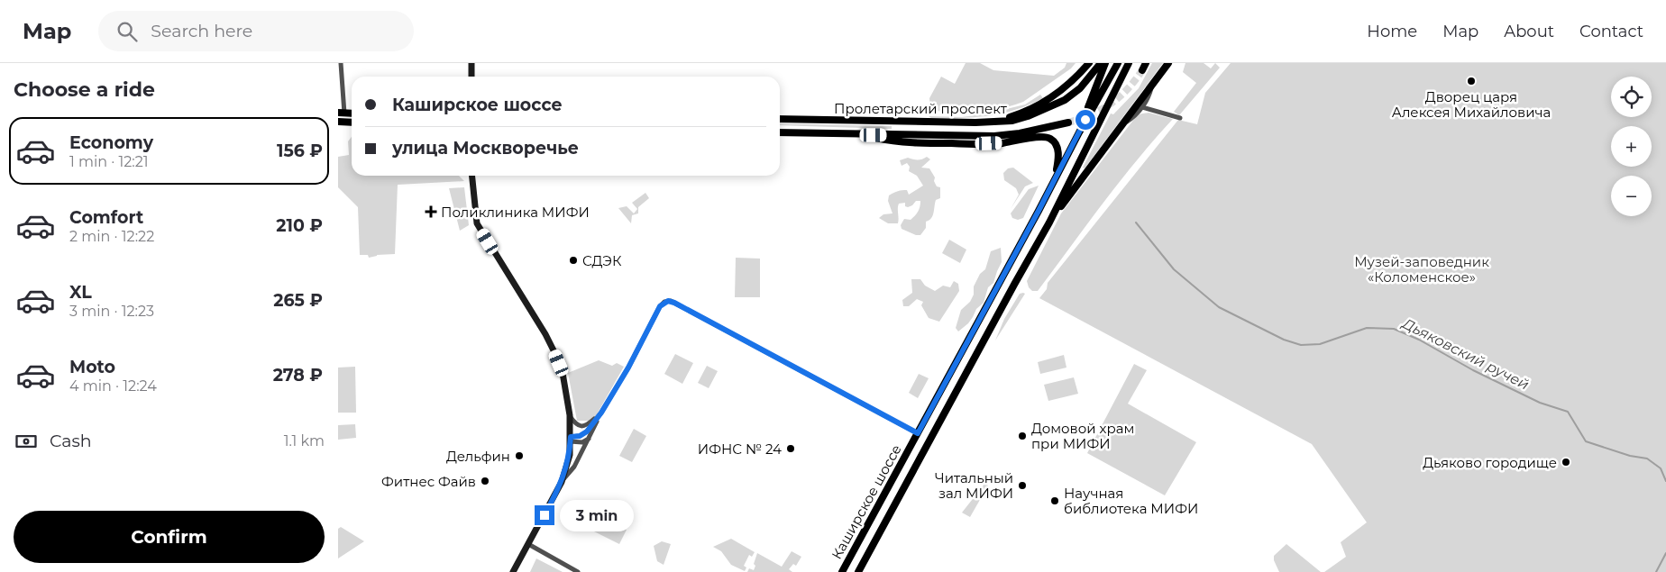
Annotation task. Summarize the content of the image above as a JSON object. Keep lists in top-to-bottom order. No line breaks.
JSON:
{"streets":{"main road":["Пролетарский проспект","Каширское шоссе"]},"water":["Дьяковский ручей"],"parks":["Музей-заповедник «Коломенское»"],"places":{"other":["Дворец царя Алексея Михайловича","СДЭК","Домовой храм при МИФИ","ИФНС № 24","Дельфин","Дьяково городище","Фитнес Файв","Читальный зал МИФИ","Научная библиотека МИФИ"],"health":["Поликлиника МИФИ"]},"page":{"header":"Map","search":"Search here","nav":["Home","Map","About","Contact"],"heading":"Choose a ride","map_buttons":["+","−"],"banner":["Каширское шоссе","улица Москворечье"],"list":[{"name":"Economy","note":"1 min · 12:21","value":"156 ₽"},{"name":"Comfort","note":"2 min · 12:22","value":"210 ₽"},{"name":"XL","note":"3 min · 12:23","value":"265 ₽"},{"name":"Moto","note":"4 min · 12:24","value":"278 ₽"}],"pay":["Cash","1.1 km"],"bubble":"3 min","buttons":"Confirm"}}
